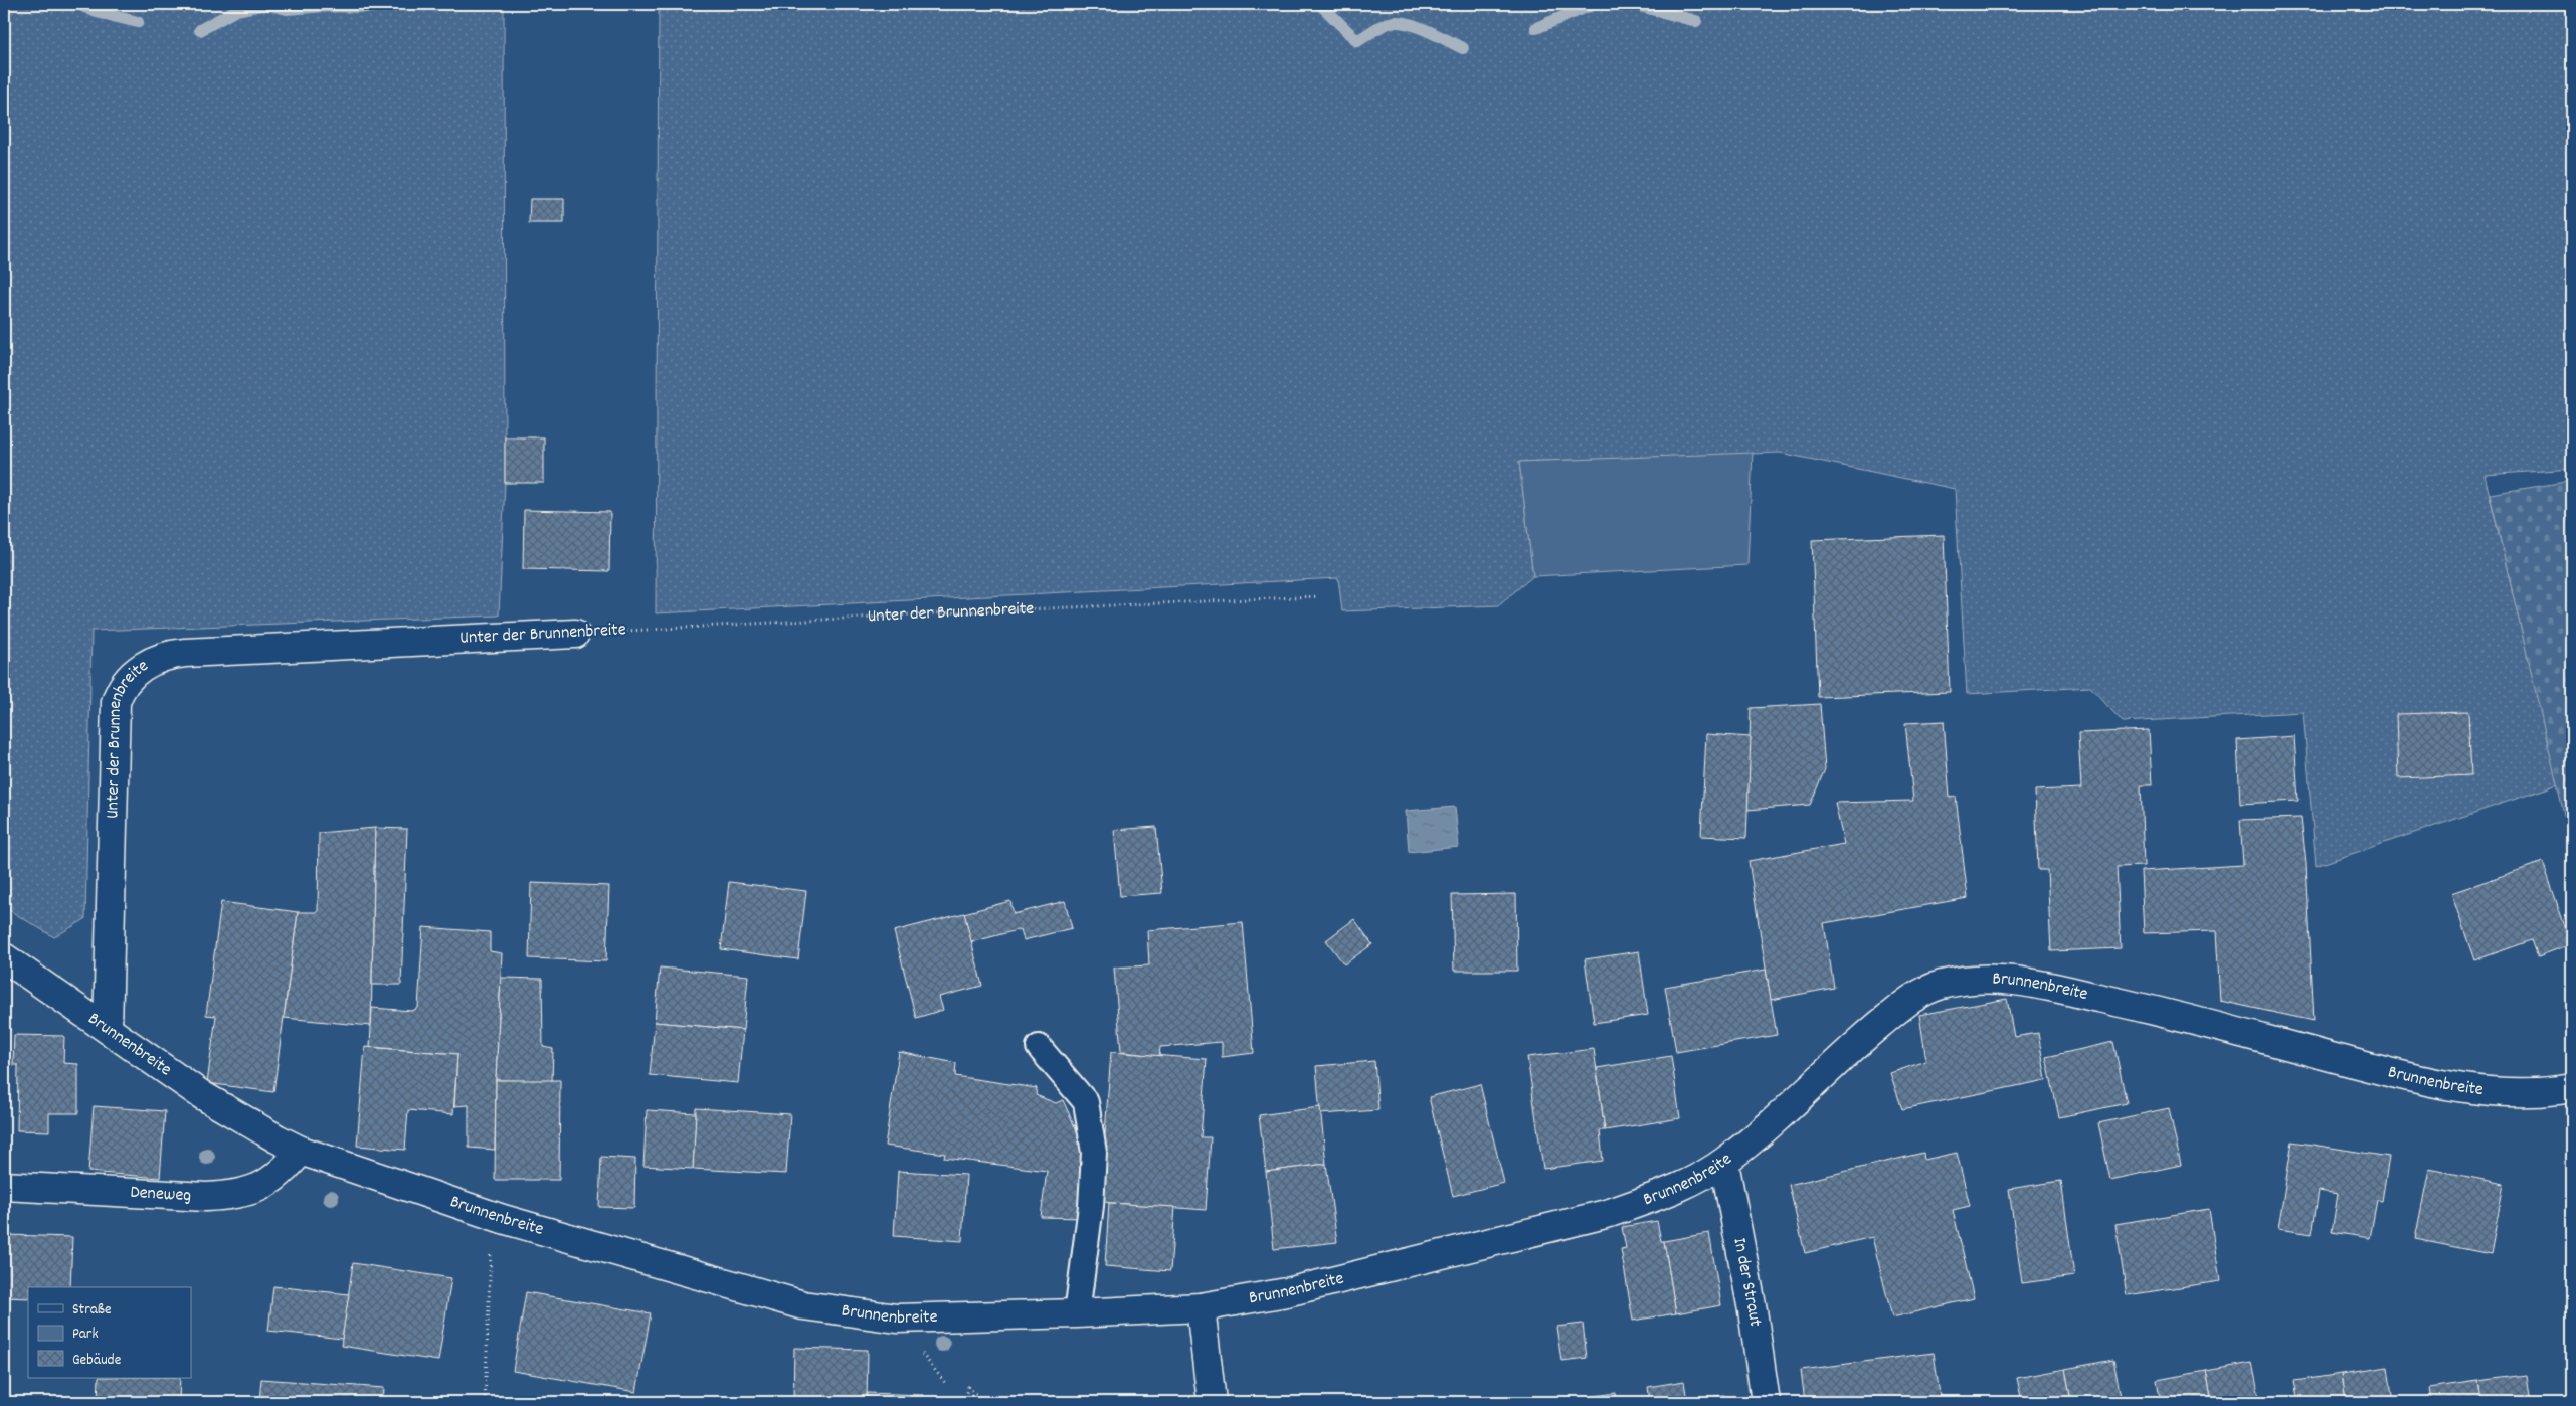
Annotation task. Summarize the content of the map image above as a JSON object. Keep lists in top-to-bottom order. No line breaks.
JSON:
{"streets":{"street":["Unter der Brunnenbreite","Brunnenbreite","Deneweg","In der Straut"]},"crossings":[["Unter der Brunnenbreite","Brunnenbreite"],["Brunnenbreite","Deneweg"],["Brunnenbreite","In der Straut"]],"legend":["Straße","Park","Gebäude"]}
